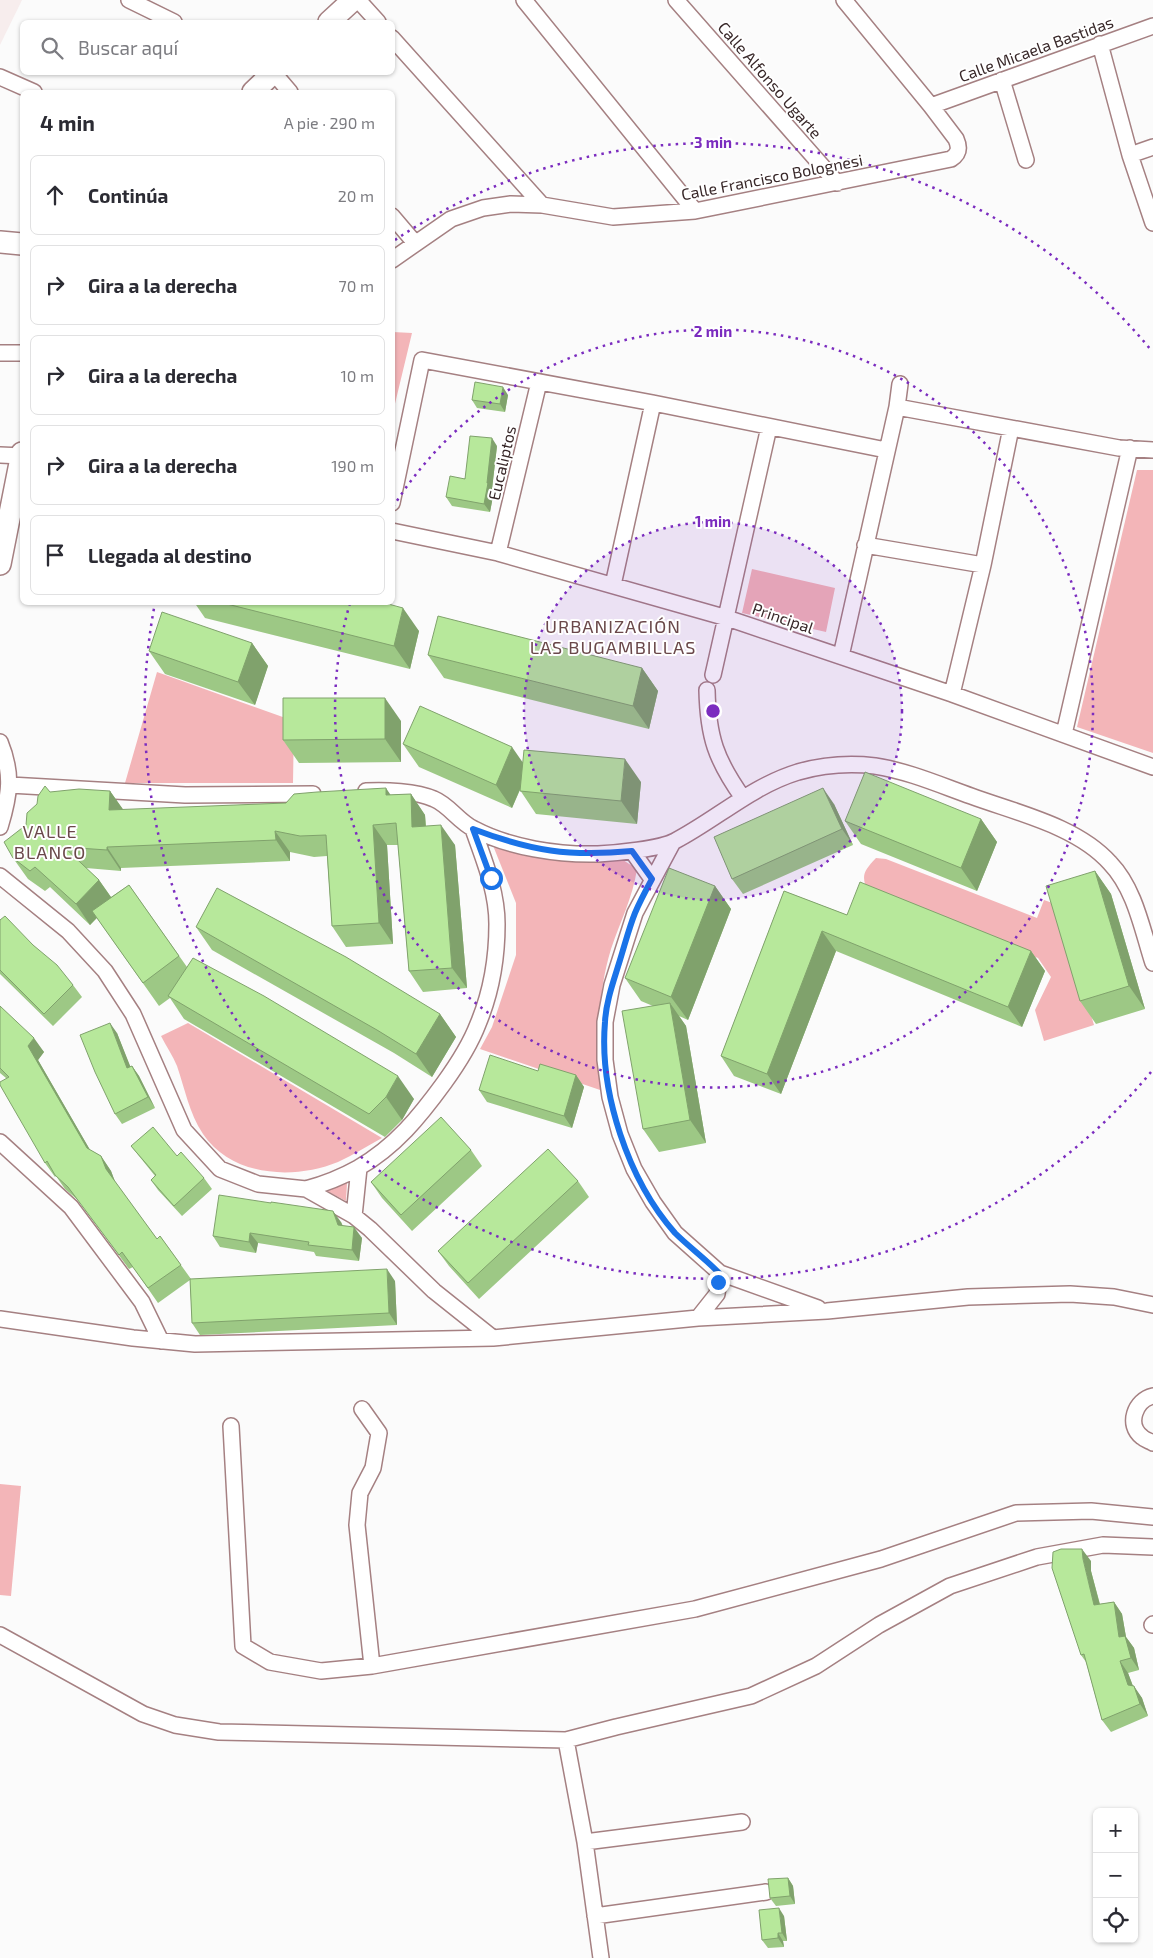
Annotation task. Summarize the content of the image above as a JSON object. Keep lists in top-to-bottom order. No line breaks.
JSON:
{"streets":{"street":["Calle Micaela Bastidas","Calle Alfonso Ugarte","Calle Francisco Bolognesi","Eucaliptos","Principal"]},"crossings":[["Calle Micaela Bastidas","Calle Francisco Bolognesi"],["Calle Alfonso Ugarte","Calle Francisco Bolognesi"],["Eucaliptos","Principal"]],"districts":["URBANIZACIÓN LAS BUGAMBILLAS","VALLE BLANCO"],"page":{"search":"Buscar aquí","heading":["4 min","A pie · 290 m"],"list":[["Continúa","20 m"],["Gira a la derecha","70 m"],["Gira a la derecha","10 m"],["Gira a la derecha","190 m"],"Llegada al destino"],"map_buttons":["+","−"]},"rings":["3 min","2 min","1 min"]}
